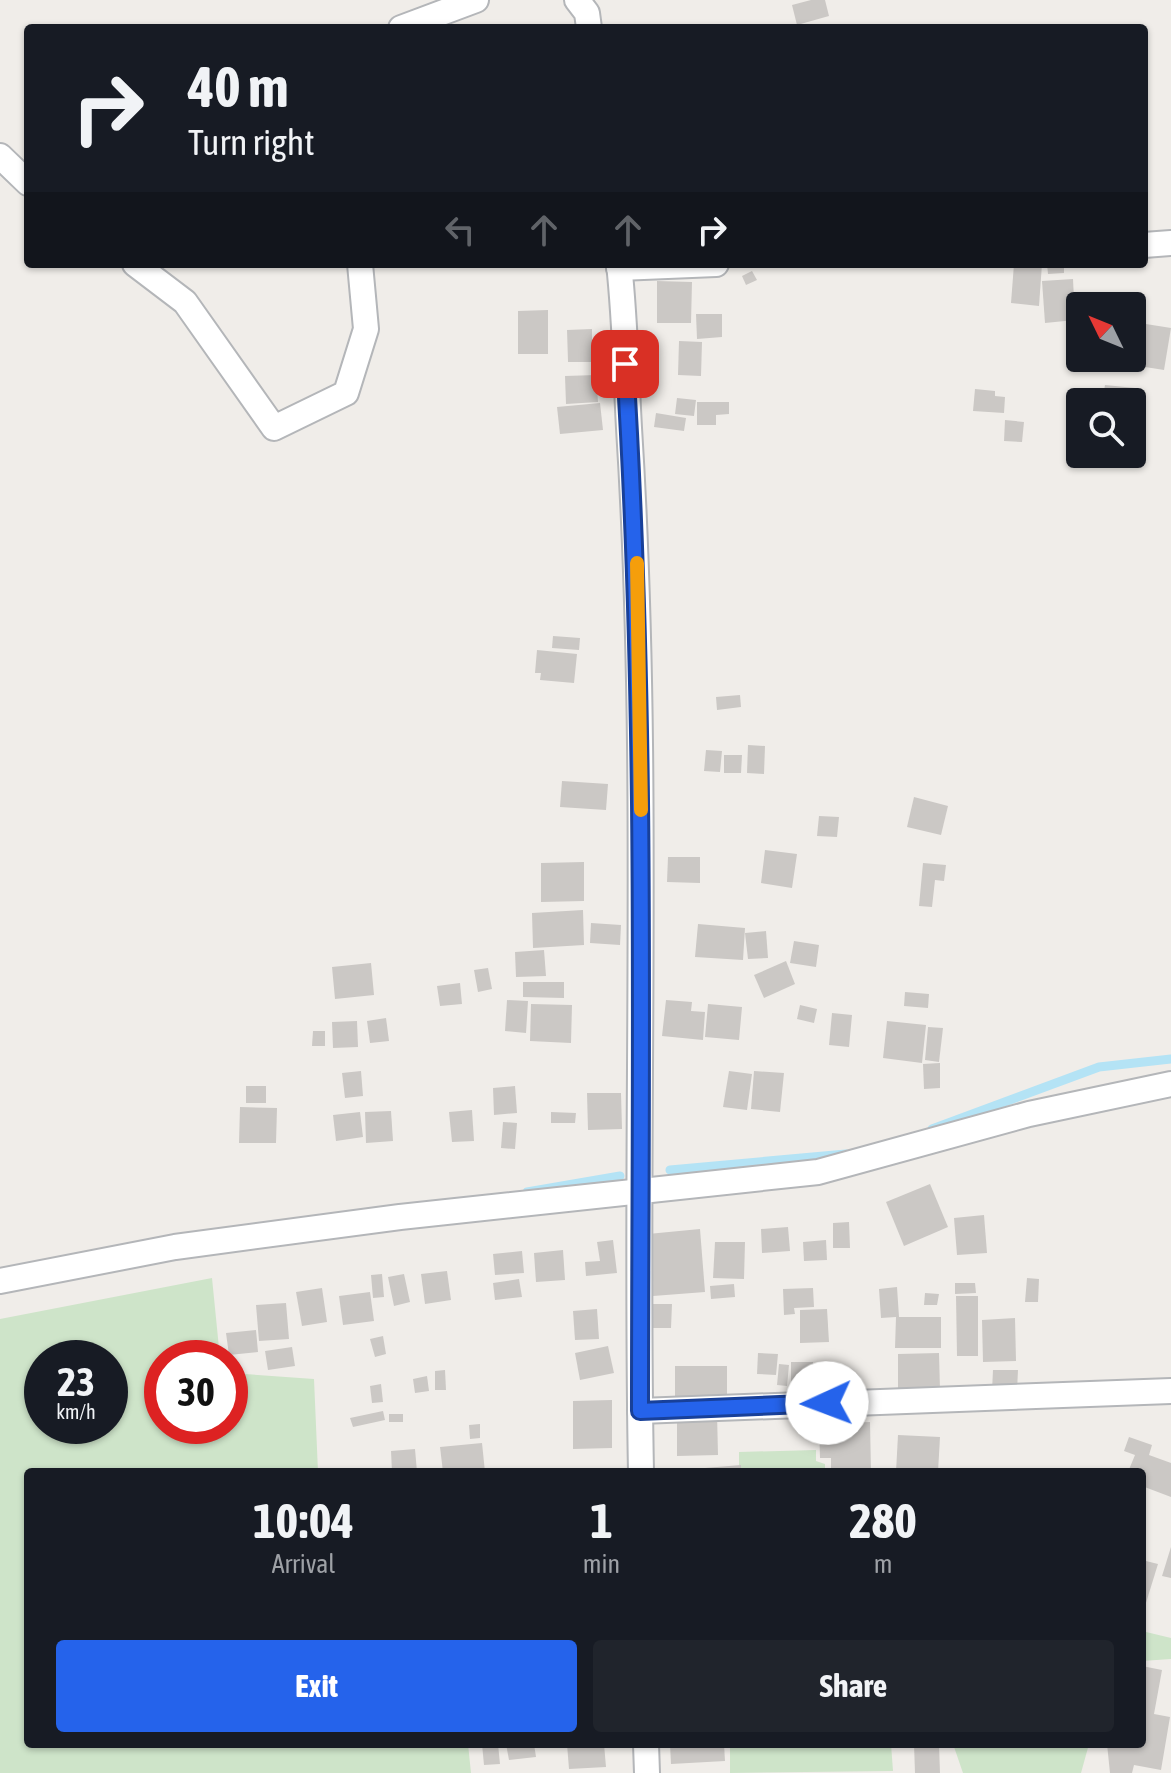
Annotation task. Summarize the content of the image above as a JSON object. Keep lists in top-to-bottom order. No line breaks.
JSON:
{"north":"top left","page":{"turn":["40 m","Turn right"],"speed":"23 km/h","limit":"30","eta":["10:04","Arrival","1","min","280","m"],"buttons":["Exit","Share"]}}
